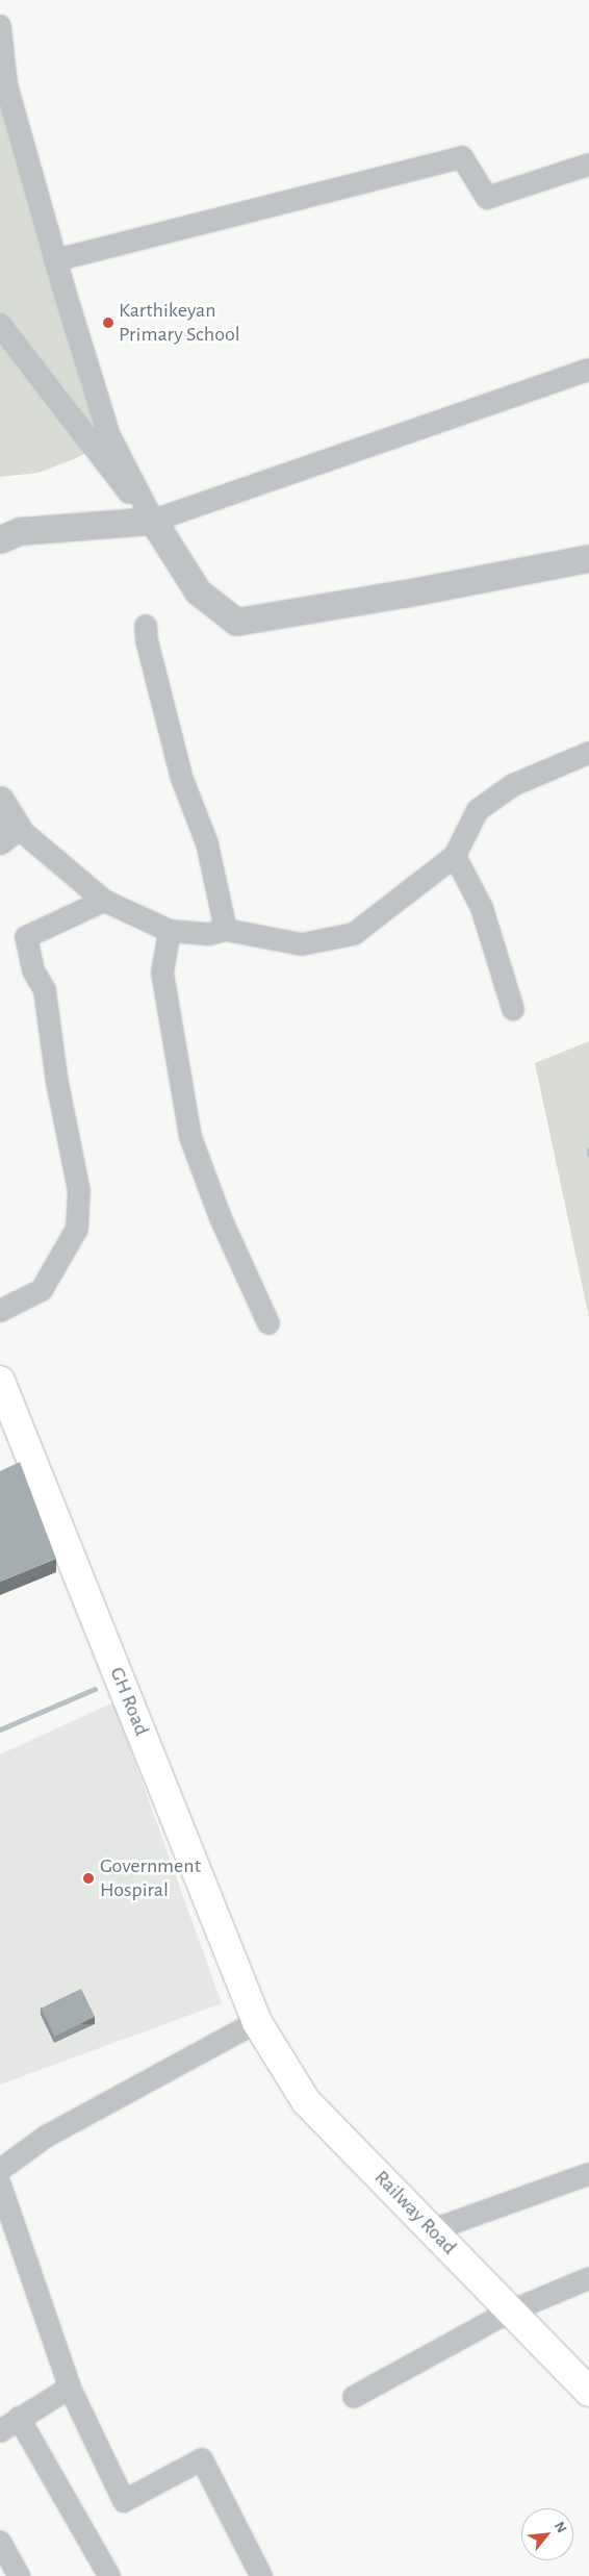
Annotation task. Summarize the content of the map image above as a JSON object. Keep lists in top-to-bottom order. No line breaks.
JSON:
{"streets":{"main road":["GH Road","Railway Road"]},"crossings":[["GH Road","Railway Road"]],"places":["Karthikeyan Primary School","Government Hospiral"],"north":"top right"}
